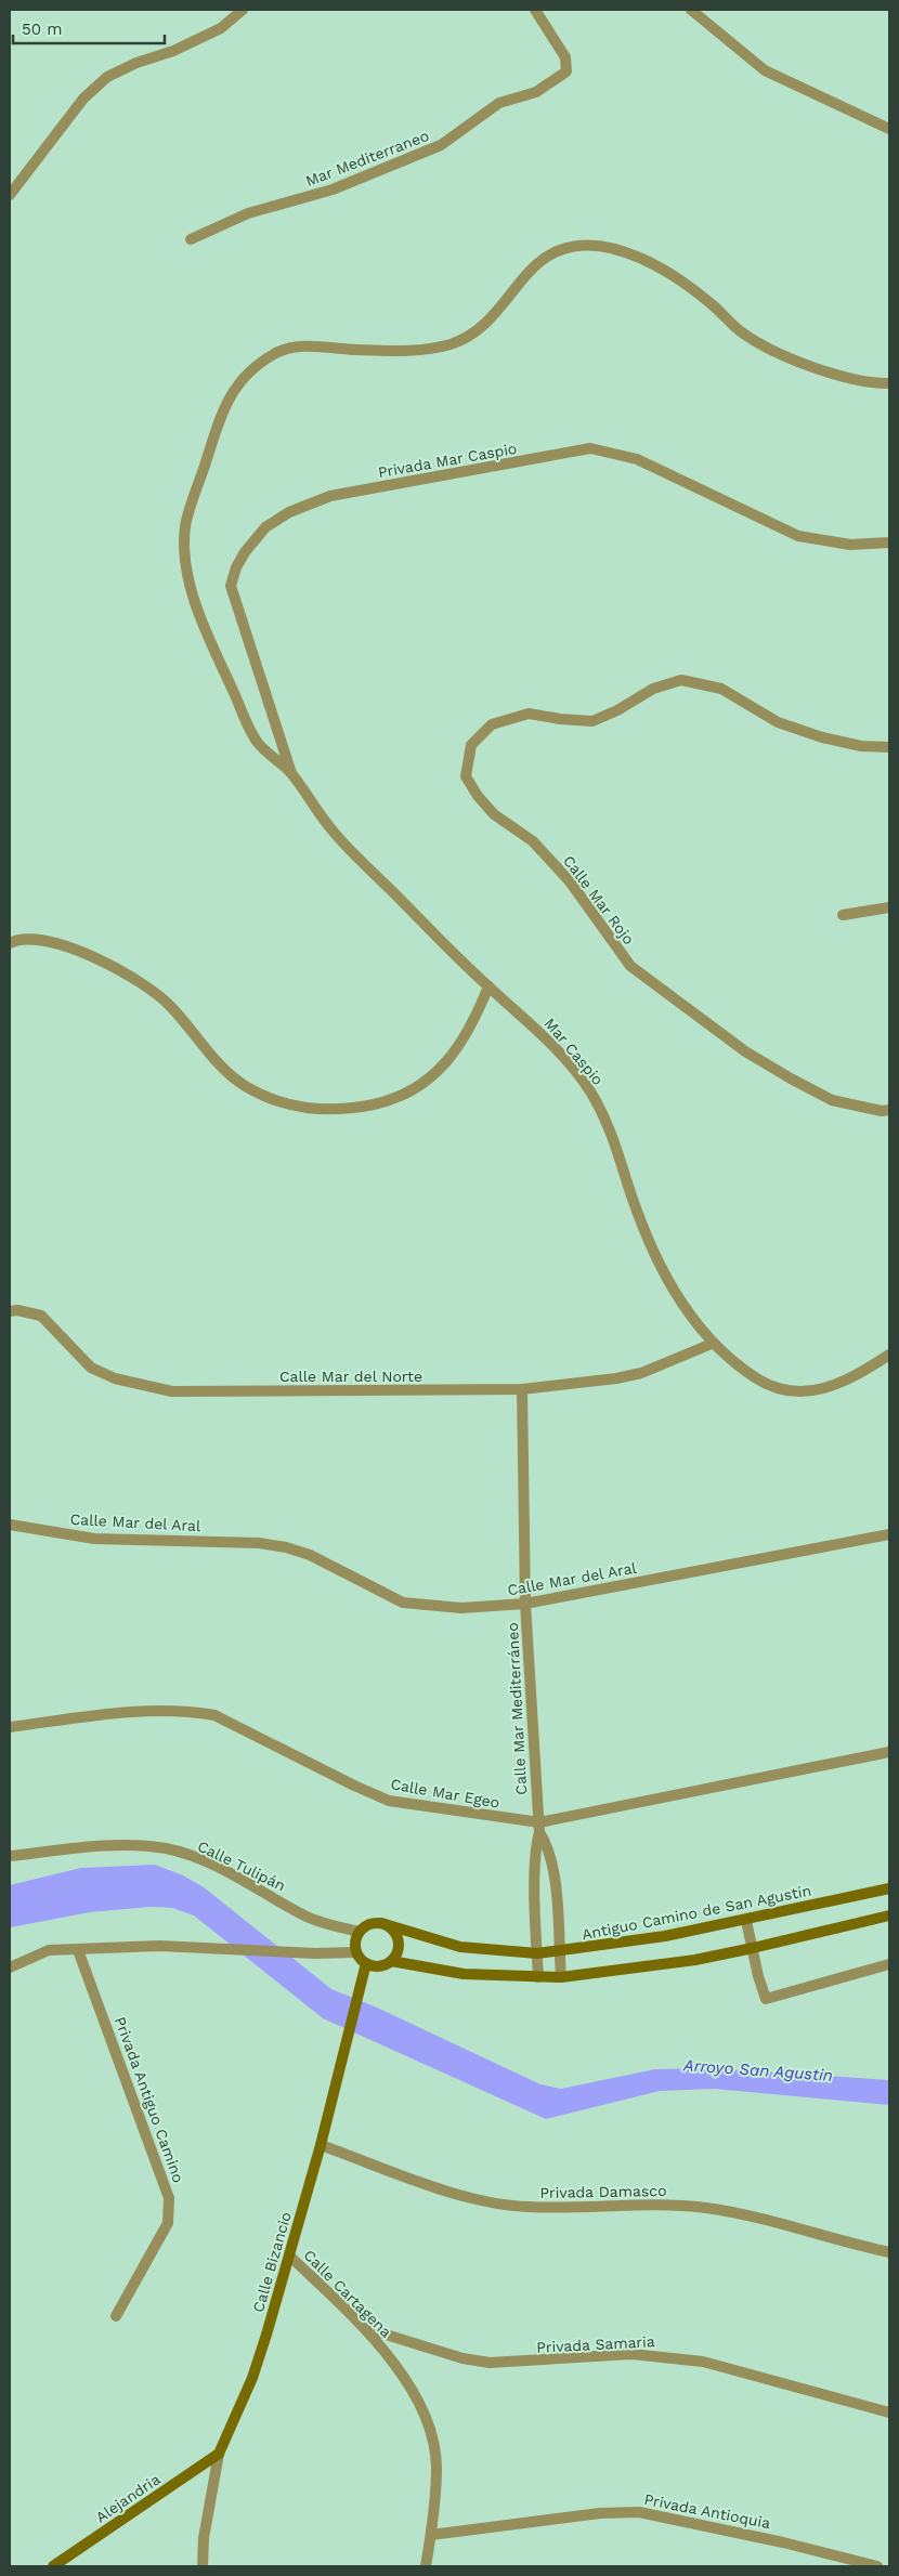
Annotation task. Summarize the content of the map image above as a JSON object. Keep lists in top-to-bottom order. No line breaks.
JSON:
{"streets":{"street":["Mar Mediterraneo","Privada Mar Caspio","Calle Mar Rojo","Mar Caspio","Calle Mar del Norte","Calle Mar del Aral","Calle Mar Mediterráneo","Calle Mar Egeo","Calle Tulipán","Antiguo Camino de San Agustín","Privada Antiguo Camino","Privada Damasco","Calle Bizancio","Calle Cartagena","Privada Samaria","Alejandria","Privada Antioquia"]},"crossings":[["Privada Mar Caspio","Mar Caspio"],["Mar Caspio","Calle Mar del Norte"],["Calle Mar del Norte","Calle Mar Mediterráneo"],["Calle Mar del Aral","Calle Mar Mediterráneo"],["Calle Mar Mediterráneo","Calle Mar Egeo"],["Calle Mar Mediterráneo","Antiguo Camino de San Agustín"],["Calle Tulipán","Antiguo Camino de San Agustín"],["Calle Tulipán","Calle Bizancio"],["Antiguo Camino de San Agustín","Calle Bizancio"],["Privada Damasco","Calle Bizancio"],["Calle Bizancio","Calle Cartagena"],["Calle Bizancio","Alejandria"],["Calle Cartagena","Privada Samaria"],["Calle Cartagena","Privada Antioquia"]],"water":["Arroyo San Agustin"],"scale_bar":"50 m"}
